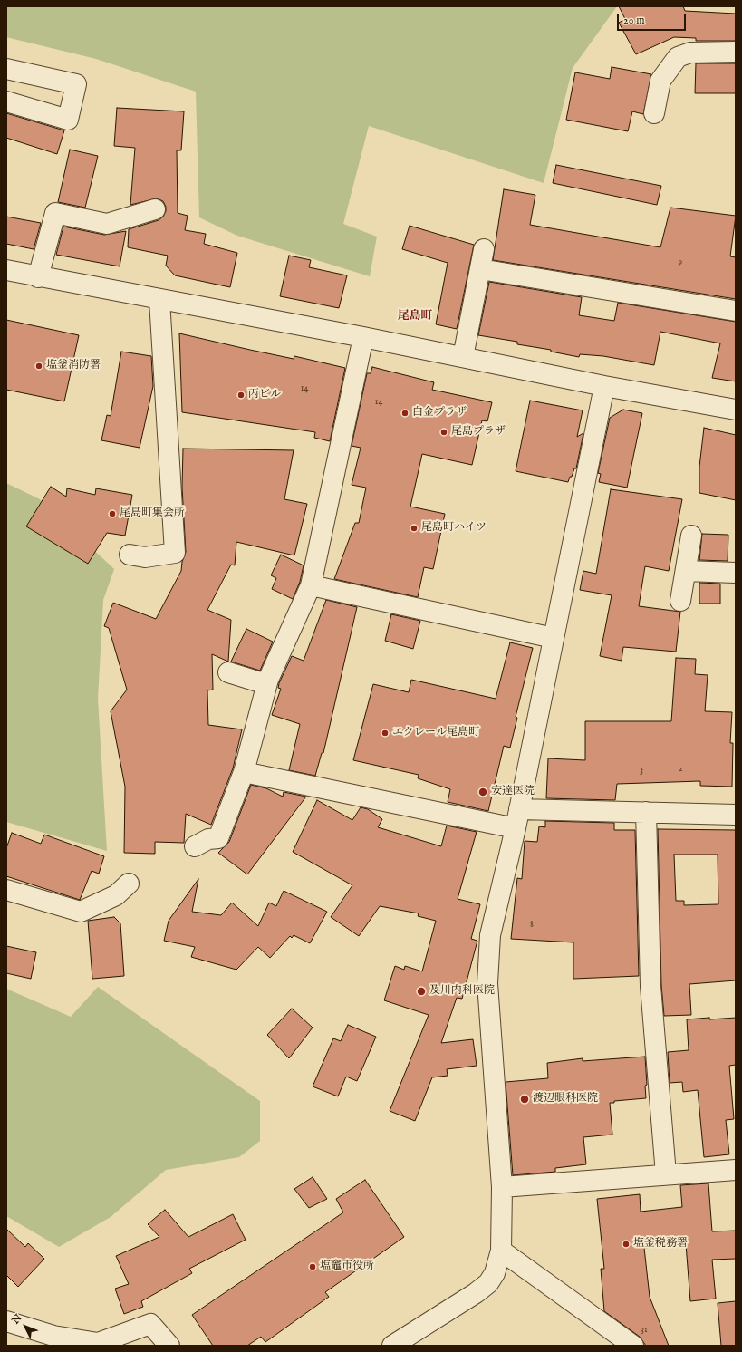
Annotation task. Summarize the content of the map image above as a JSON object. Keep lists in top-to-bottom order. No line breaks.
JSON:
{"districts":["尾島町"],"places":["塩釜消防署","丙ビル","白金プラザ","尾島プラザ","尾島町集会所","尾島町ハイツ","エクレール尾島町","安達医院","及川内科医院","渡辺眼科医院","塩釜税務署","塩竈市役所"],"house_numbers":["9","14","14","2","3","8","31"],"scale_bar":"20 m","north":"top left"}
